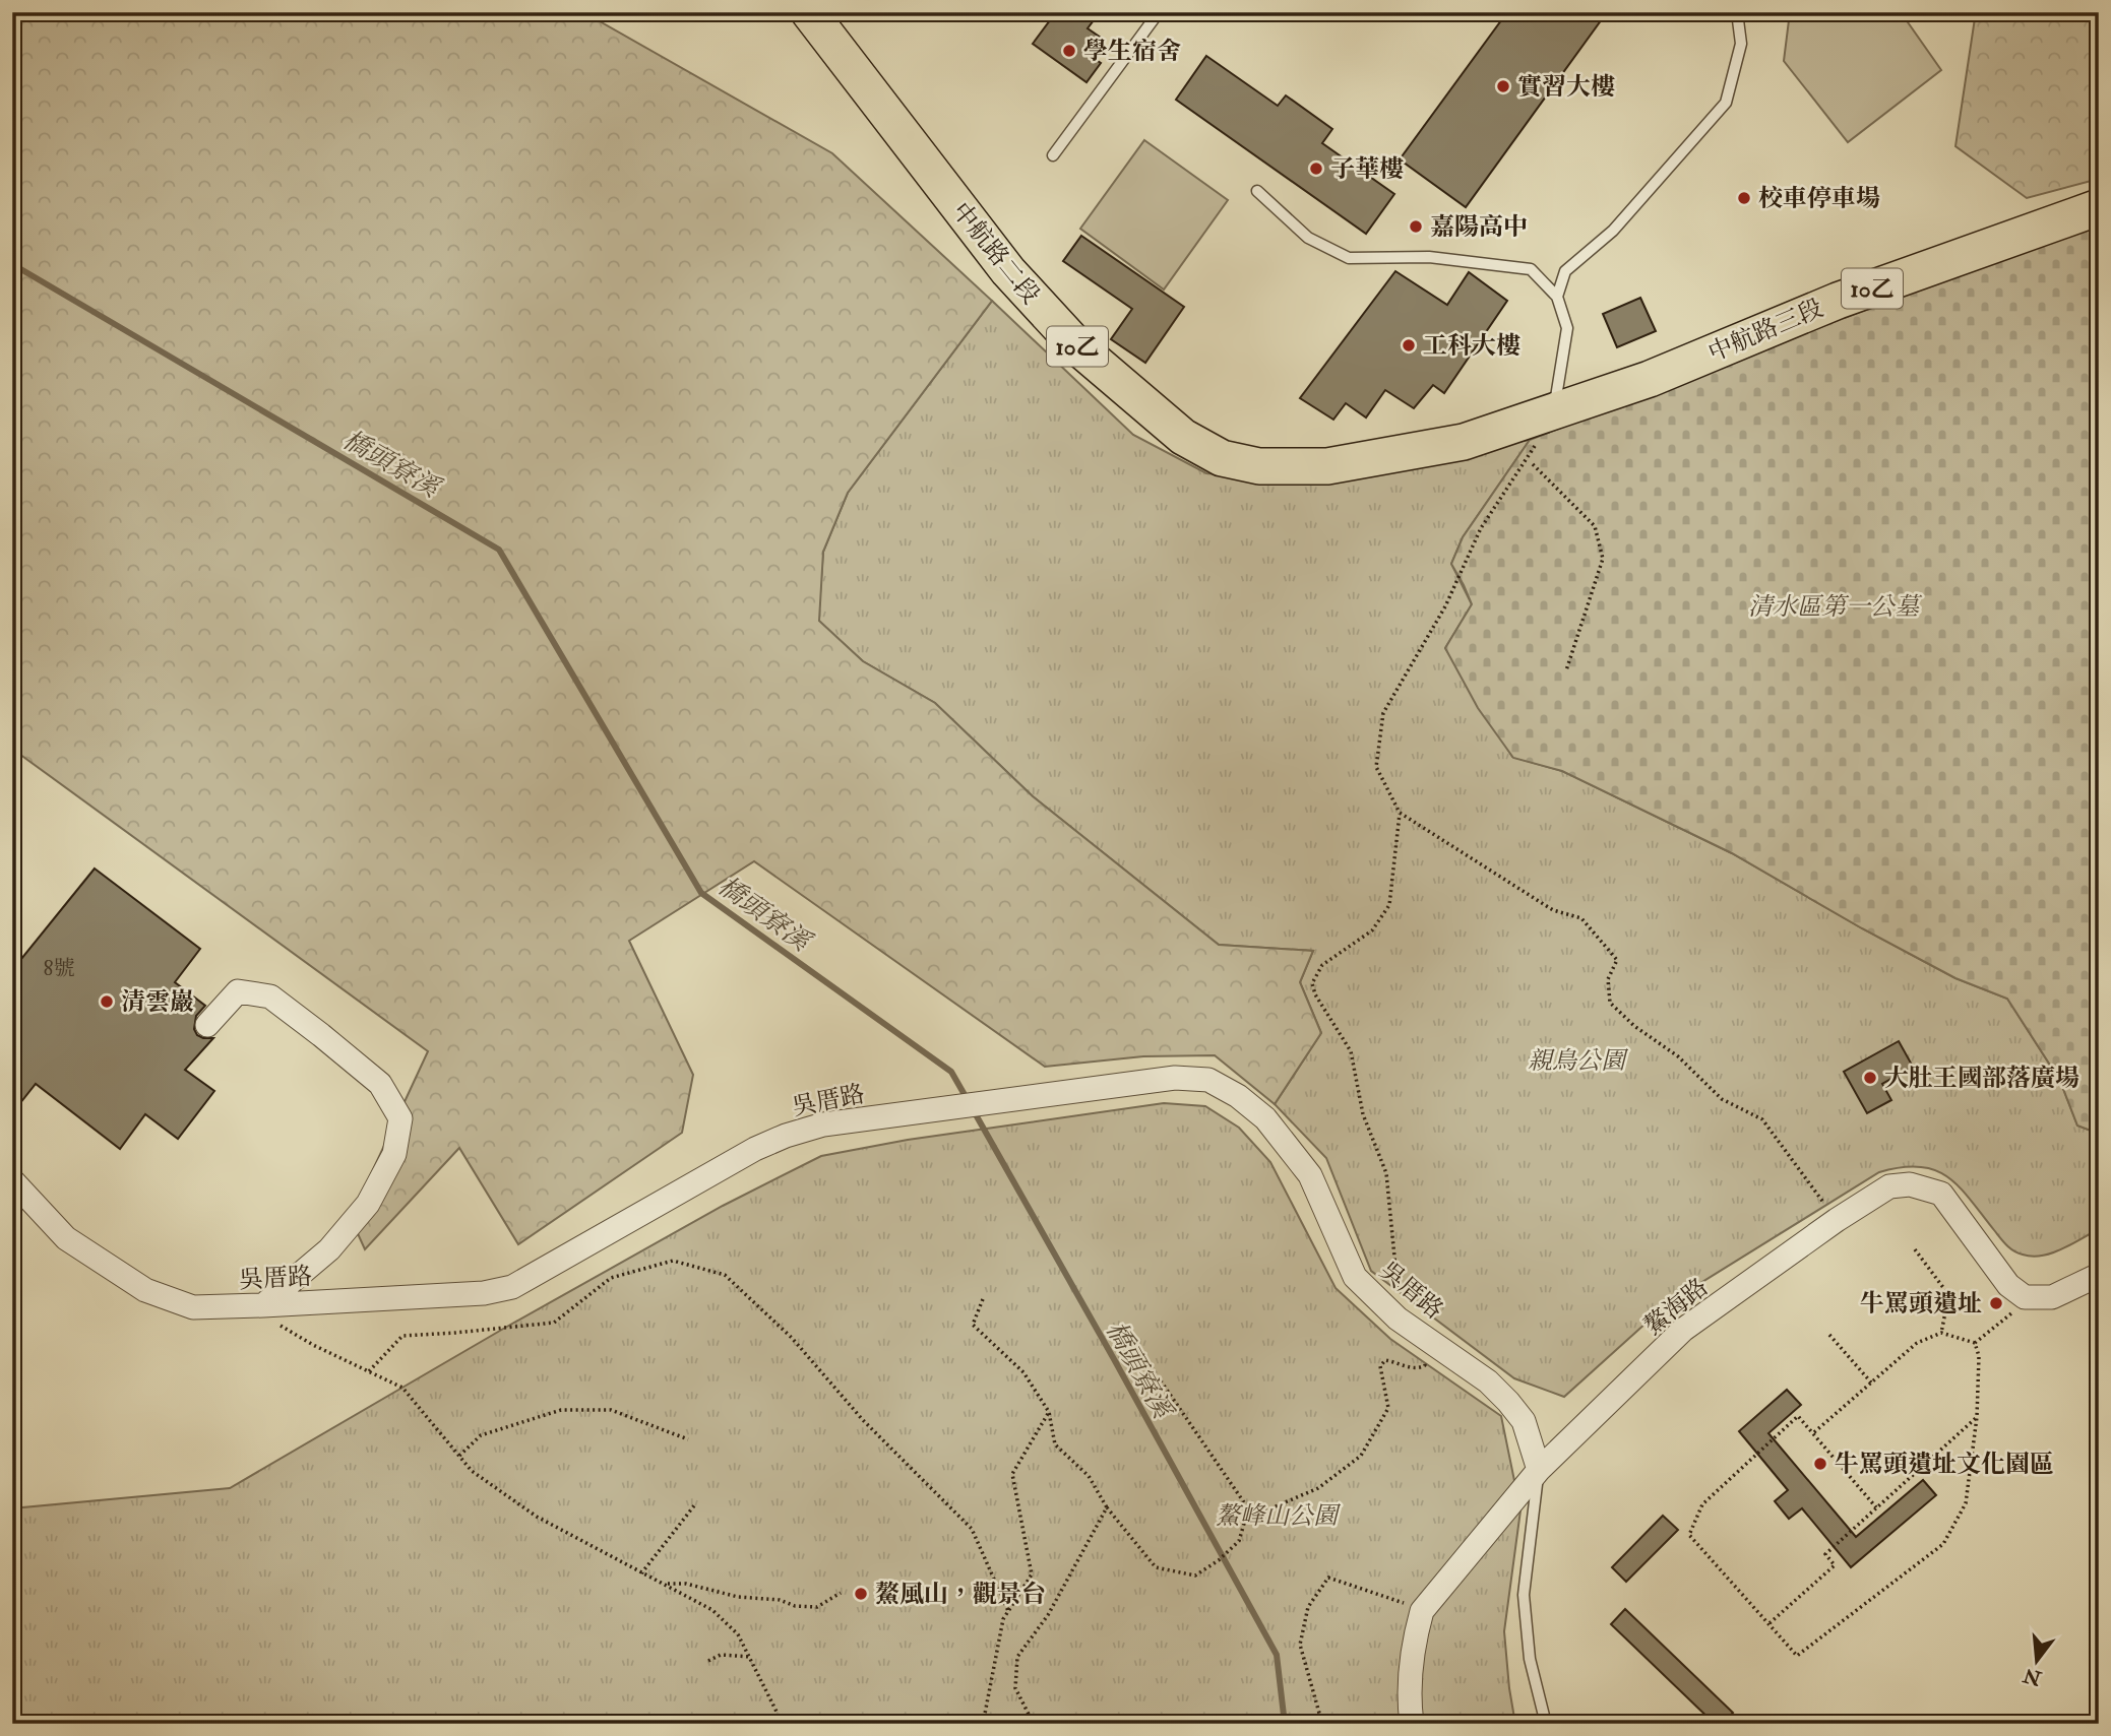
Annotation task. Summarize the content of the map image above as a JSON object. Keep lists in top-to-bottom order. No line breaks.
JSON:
{"streets":{"main road":["中航路二段","10乙","中航路三段"],"street":["吳厝路","鰲海路"]},"crossings":[["中航路二段","中航路三段"],["吳厝路","鰲海路"]],"water":["橋頭寮溪"],"parks":["清水區第一公墓","親鳥公園","鰲峰山公園"],"places":["學生宿舍","實習大樓","子華樓","校車停車場","嘉陽高中","工科大樓","清雲巖","大肚王國部落廣場","牛罵頭遺址","牛罵頭遺址文化園區","鰲風山，觀景台"],"house_numbers":["8號"],"north":"bottom"}
